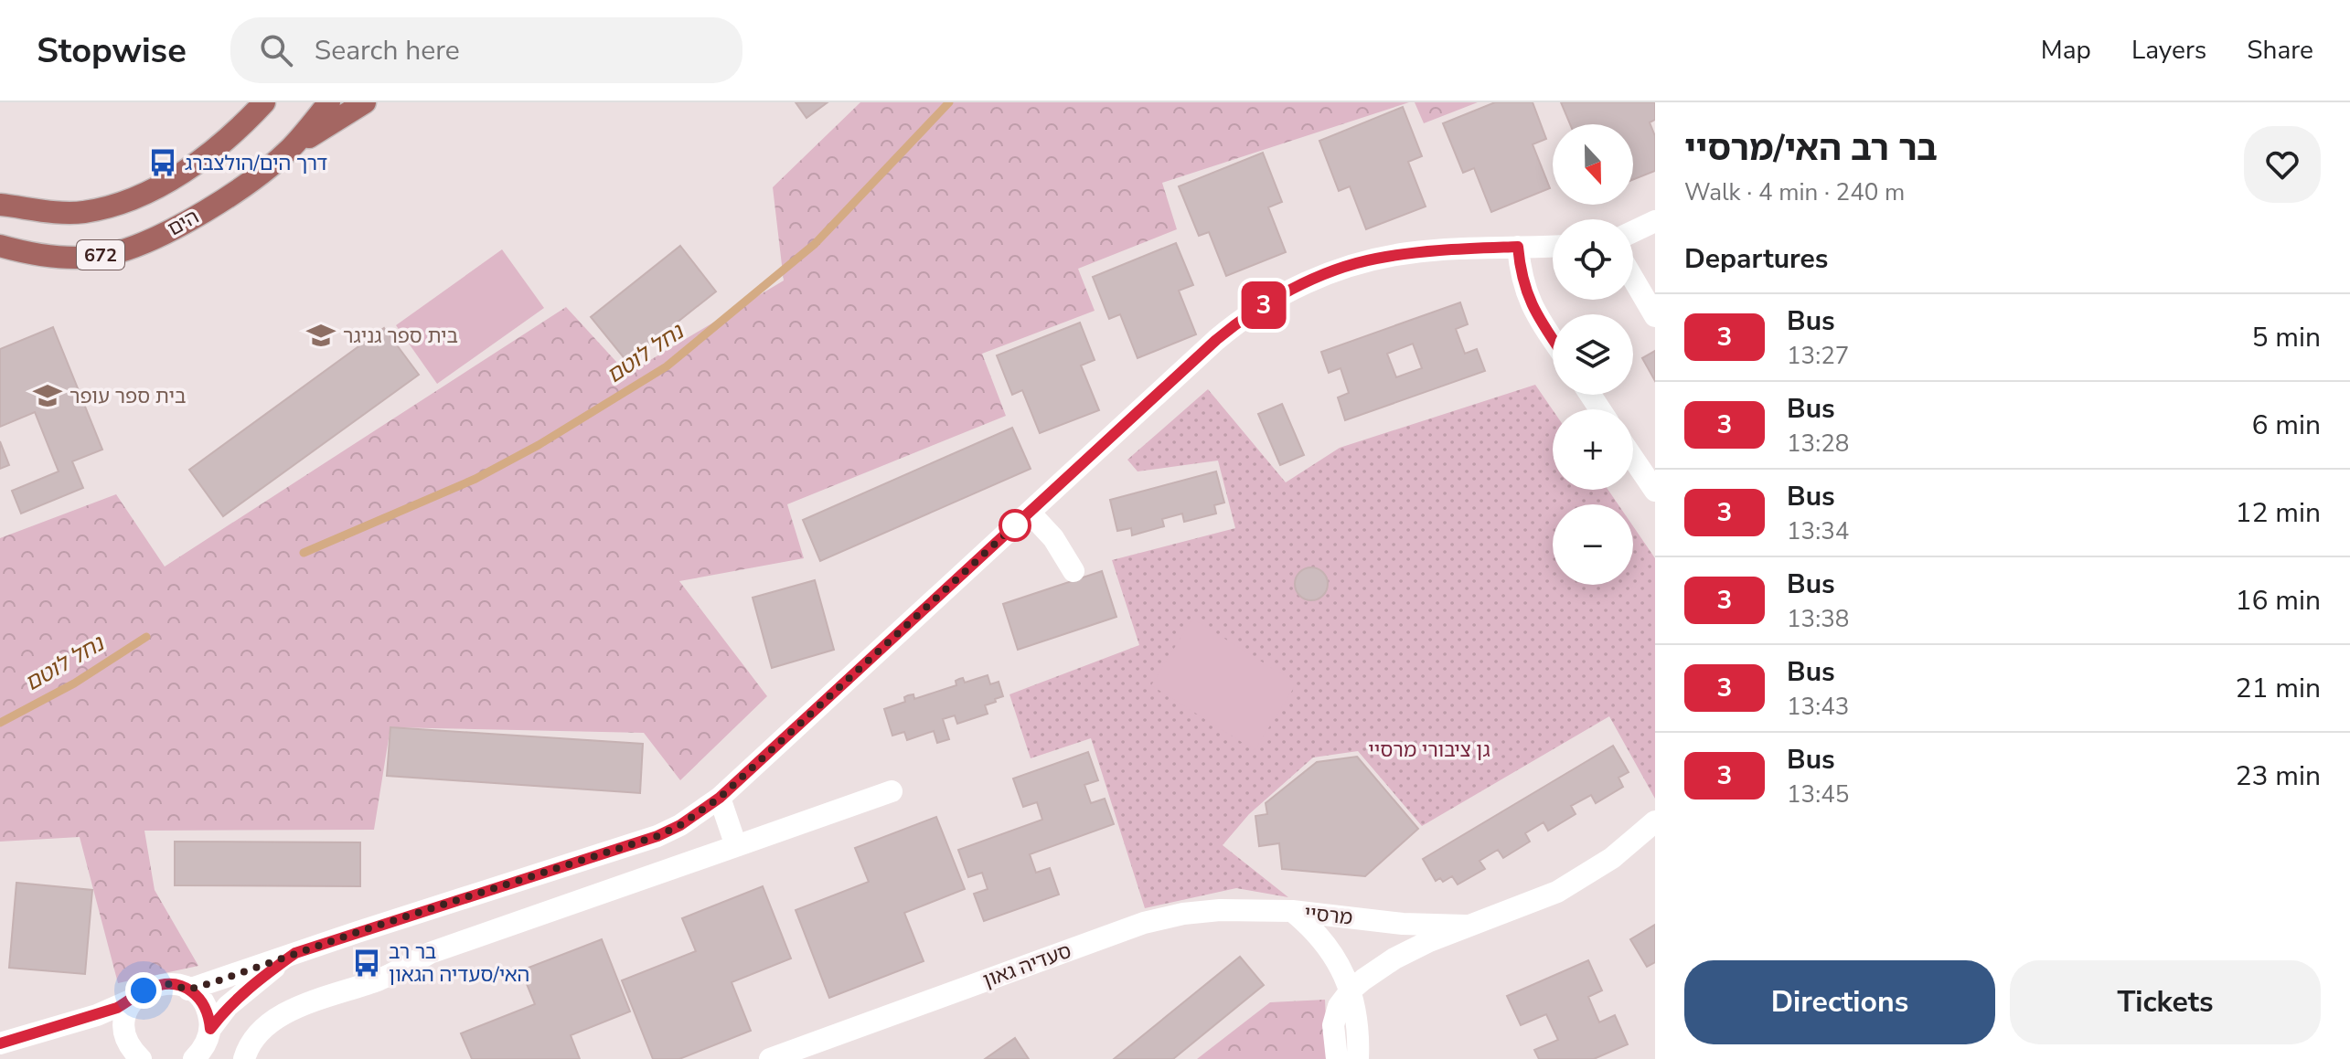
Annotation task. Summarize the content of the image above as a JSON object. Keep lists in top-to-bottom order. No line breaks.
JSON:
{"streets":{"main road":["הים","672"],"street":["מרסיי","סעדיה גאון"]},"crossings":[["מרסיי","סעדיה גאון"]],"water":["נחל לוטם"],"parks":["גן ציבורי מרסיי"],"places":{"bus stop":["דרך הים/הולצברג","בר רב האי/סעדיה הגאון"],"school or university":["בית ספר גניגר","בית ספר עופר"]},"lines":["bus line 3"],"north":"bottom","page":{"header":"Stopwise","search":"Search here","nav":["Map","Layers","Share"],"on_map":"3","heading":[["בר רב האי/מרסיי","Walk · 4 min · 240 m"],"Departures"],"map_buttons":["+","−"],"list":[{"mark":"3","name":"Bus","note":"13:27","value":"5 min"},{"mark":"3","name":"Bus","note":"13:28","value":"6 min"},{"mark":"3","name":"Bus","note":"13:34","value":"12 min"},{"mark":"3","name":"Bus","note":"13:38","value":"16 min"},{"mark":"3","name":"Bus","note":"13:43","value":"21 min"},{"mark":"3","name":"Bus","note":"13:45","value":"23 min"}],"buttons":["Directions","Tickets"]}}
